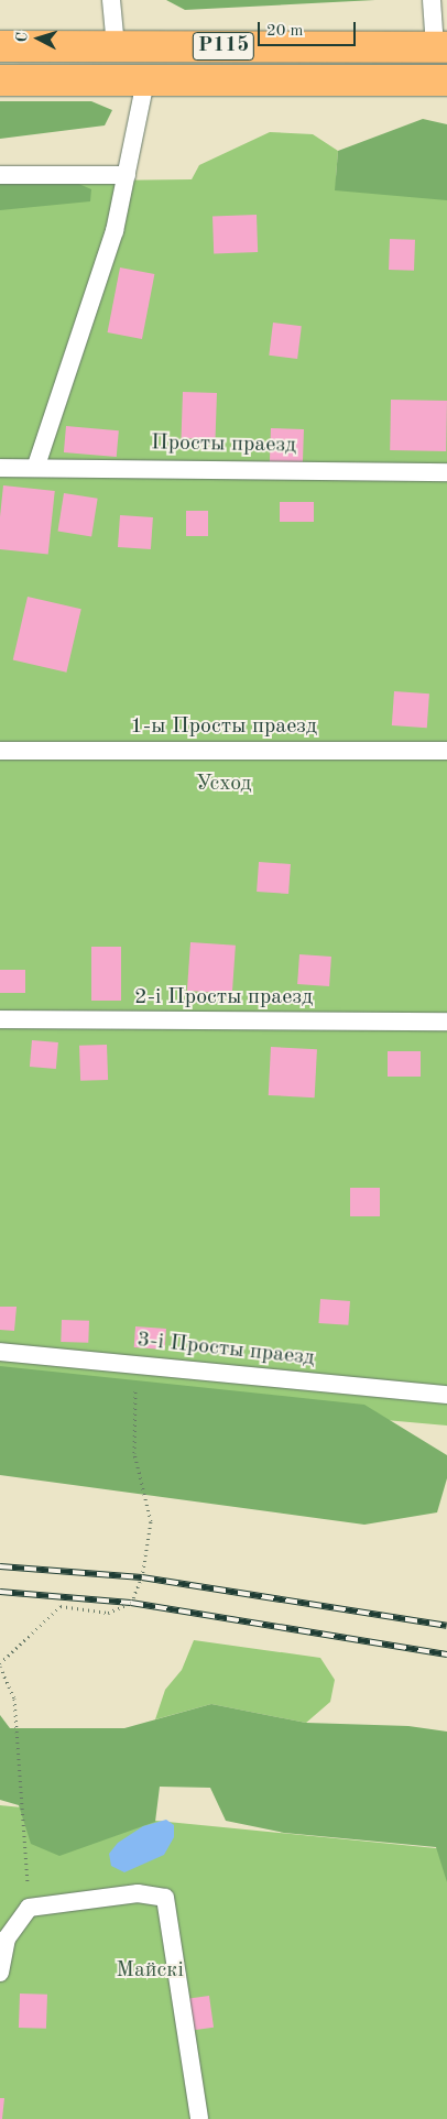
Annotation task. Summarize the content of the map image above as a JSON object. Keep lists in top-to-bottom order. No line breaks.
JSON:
{"streets":{"main road":["Р115"],"lane":["Просты праезд","1-ы Просты праезд","2-і Просты праезд","3-і Просты праезд"]},"parks":["Усход","Майскі"],"scale_bar":"20 m","north":"left"}
